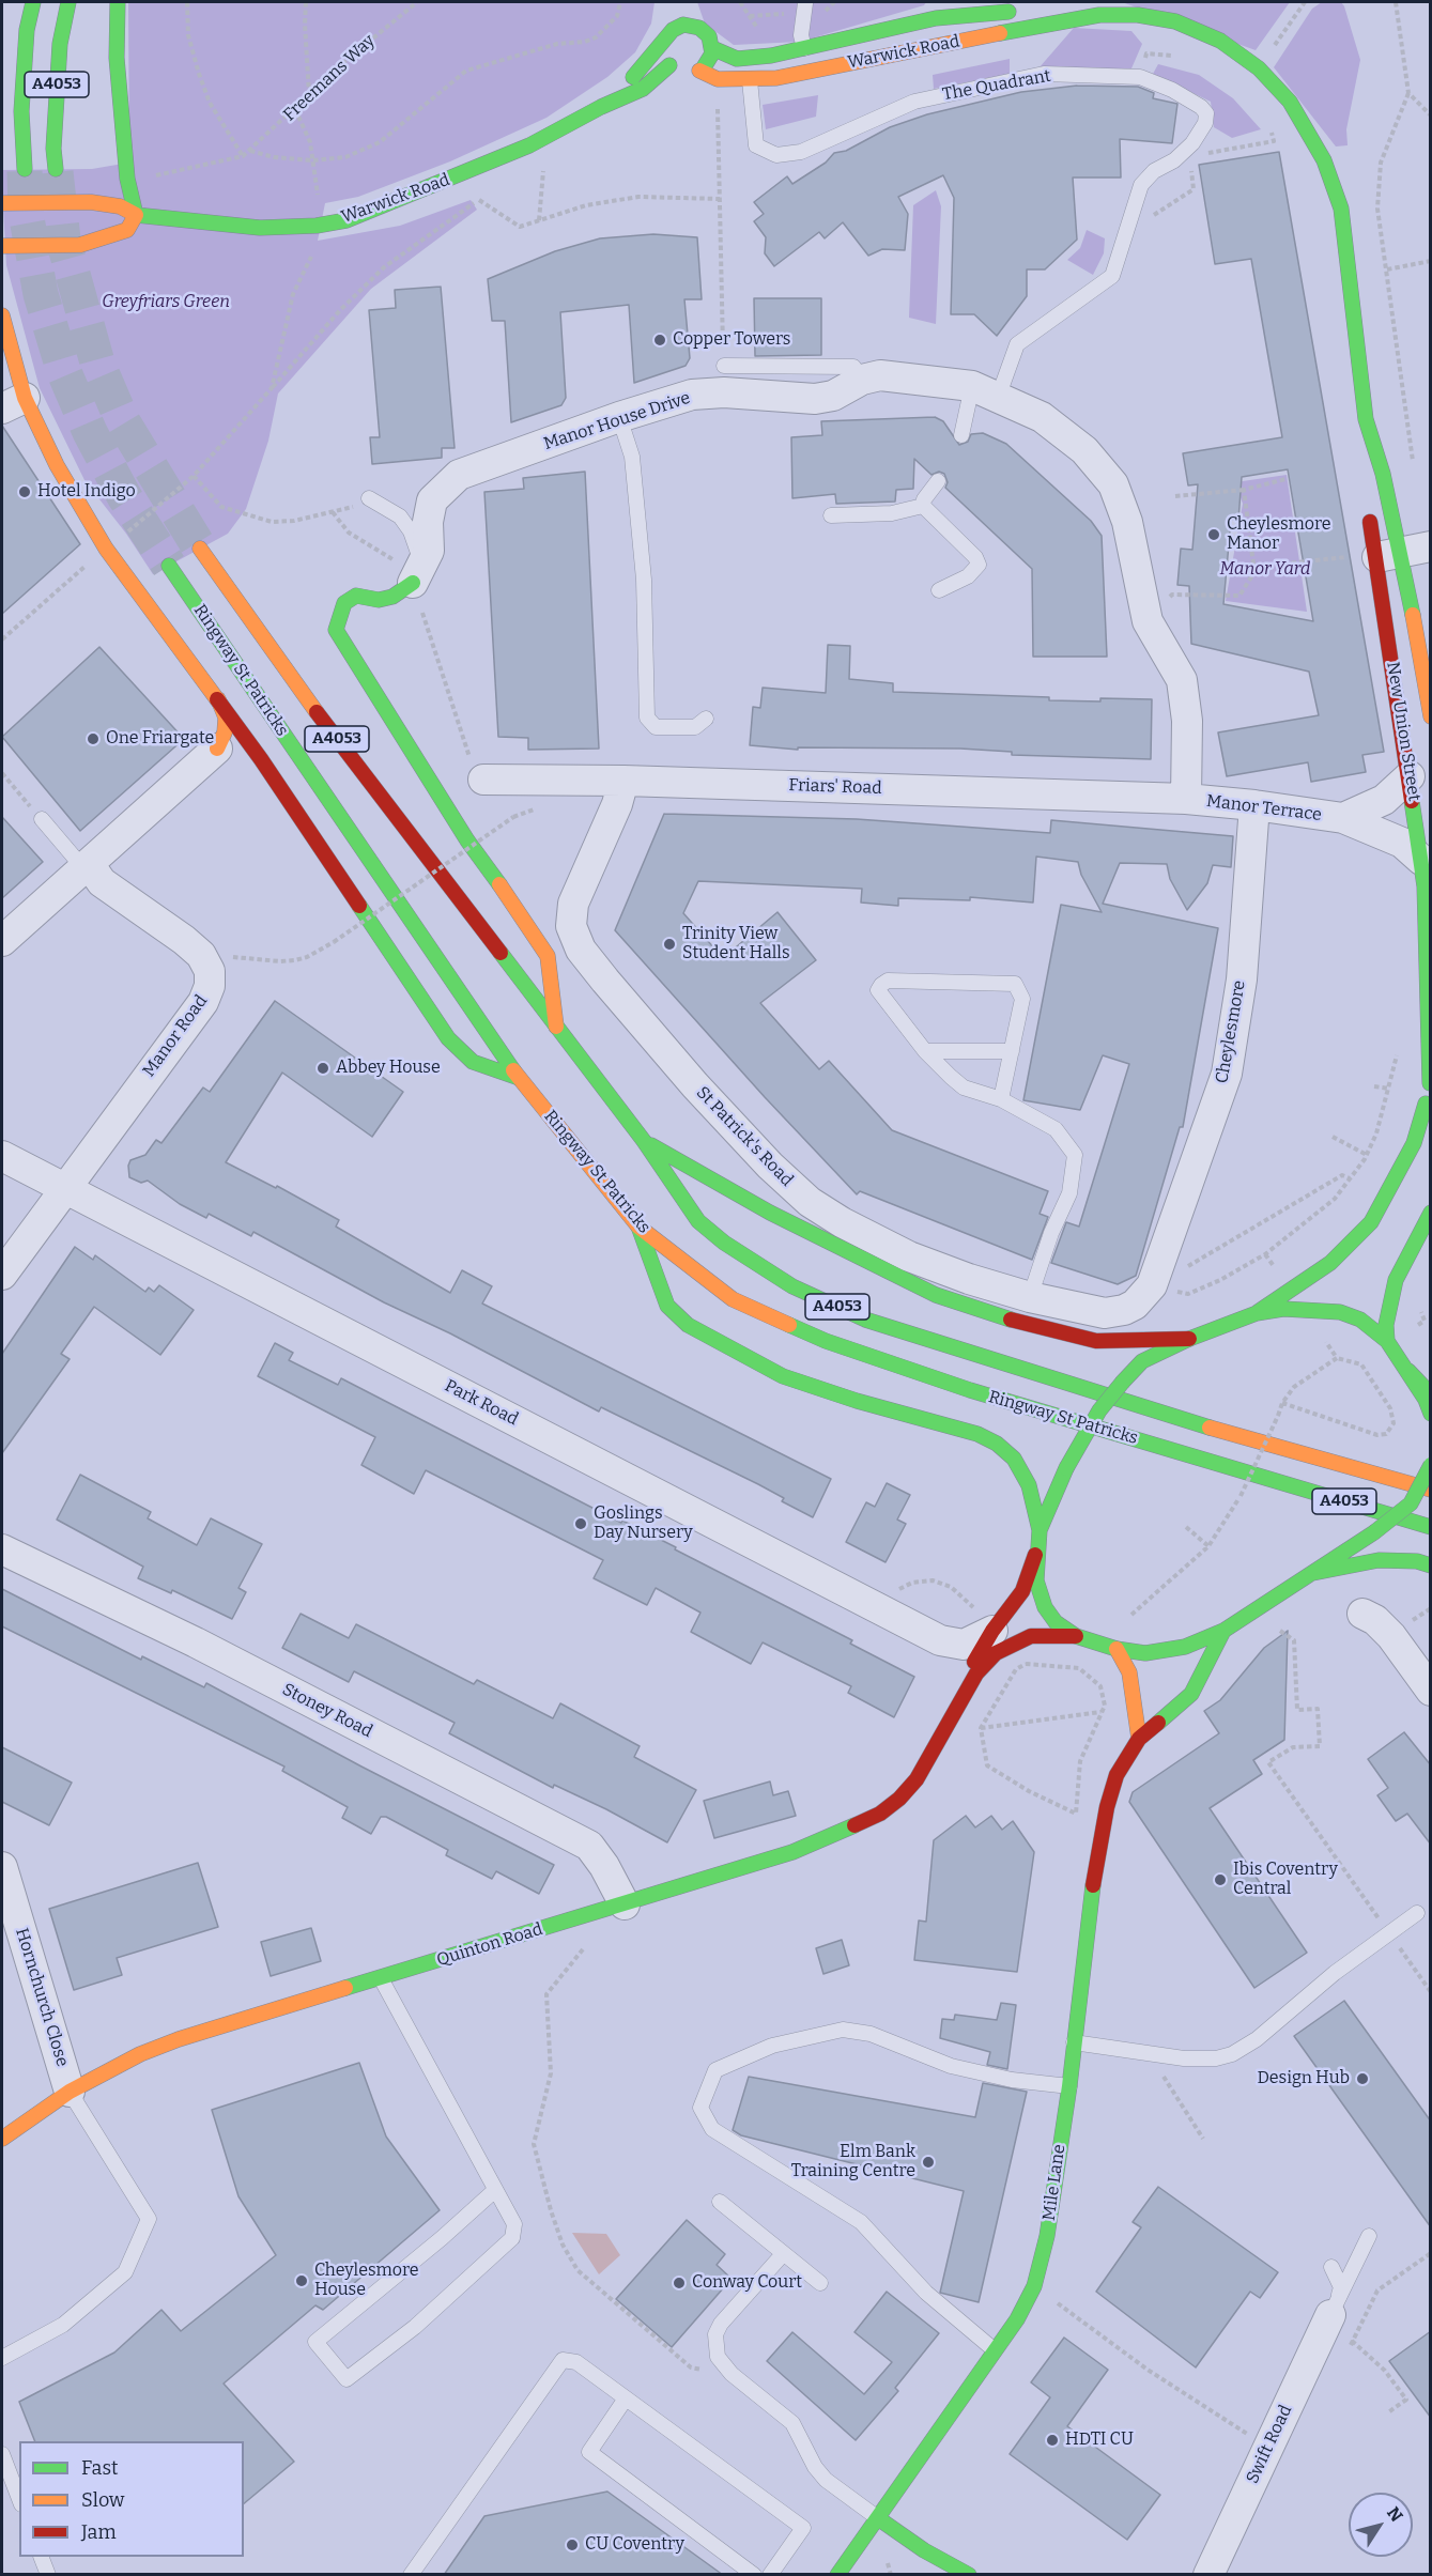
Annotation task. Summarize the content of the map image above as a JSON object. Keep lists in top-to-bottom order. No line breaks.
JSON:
{"streets":{"main road":["Warwick Road","A4053","Ringway St Patricks","New Union Street","Quinton Road","Mile Lane"],"street":["Manor House Drive","Friars' Road","Manor Terrace","Cheylesmore","Manor Road","St Patrick's Road","Park Road","Stoney Road","Hornchurch Close","Swift Road"],"lane":["The Quadrant"],"path":["Freemans Way"]},"crossings":[["Warwick Road","The Quadrant"],["Warwick Road","New Union Street"],["The Quadrant","Manor House Drive"],["Manor House Drive","Friars' Road"],["Manor House Drive","Manor Terrace"],["New Union Street","Manor Terrace"],["Friars' Road","Manor Terrace"],["Friars' Road","St Patrick's Road"],["Manor Terrace","Cheylesmore"],["Cheylesmore","St Patrick's Road"],["Manor Road","Park Road"],["Park Road","Quinton Road"],["Stoney Road","Quinton Road"],["Quinton Road","Hornchurch Close"]],"parks":["Greyfriars Green","Manor Yard"],"places":["Copper Towers","Hotel Indigo","Cheylesmore Manor","One Friargate","Trinity View Student Halls","Abbey House","Goslings Day Nursery","Ibis Coventry Central","Design Hub","Elm Bank Training Centre","Cheylesmore House","Conway Court","HDTI CU","CU Coventry"],"legend":["Fast","Slow","Jam"],"north":"top right"}
